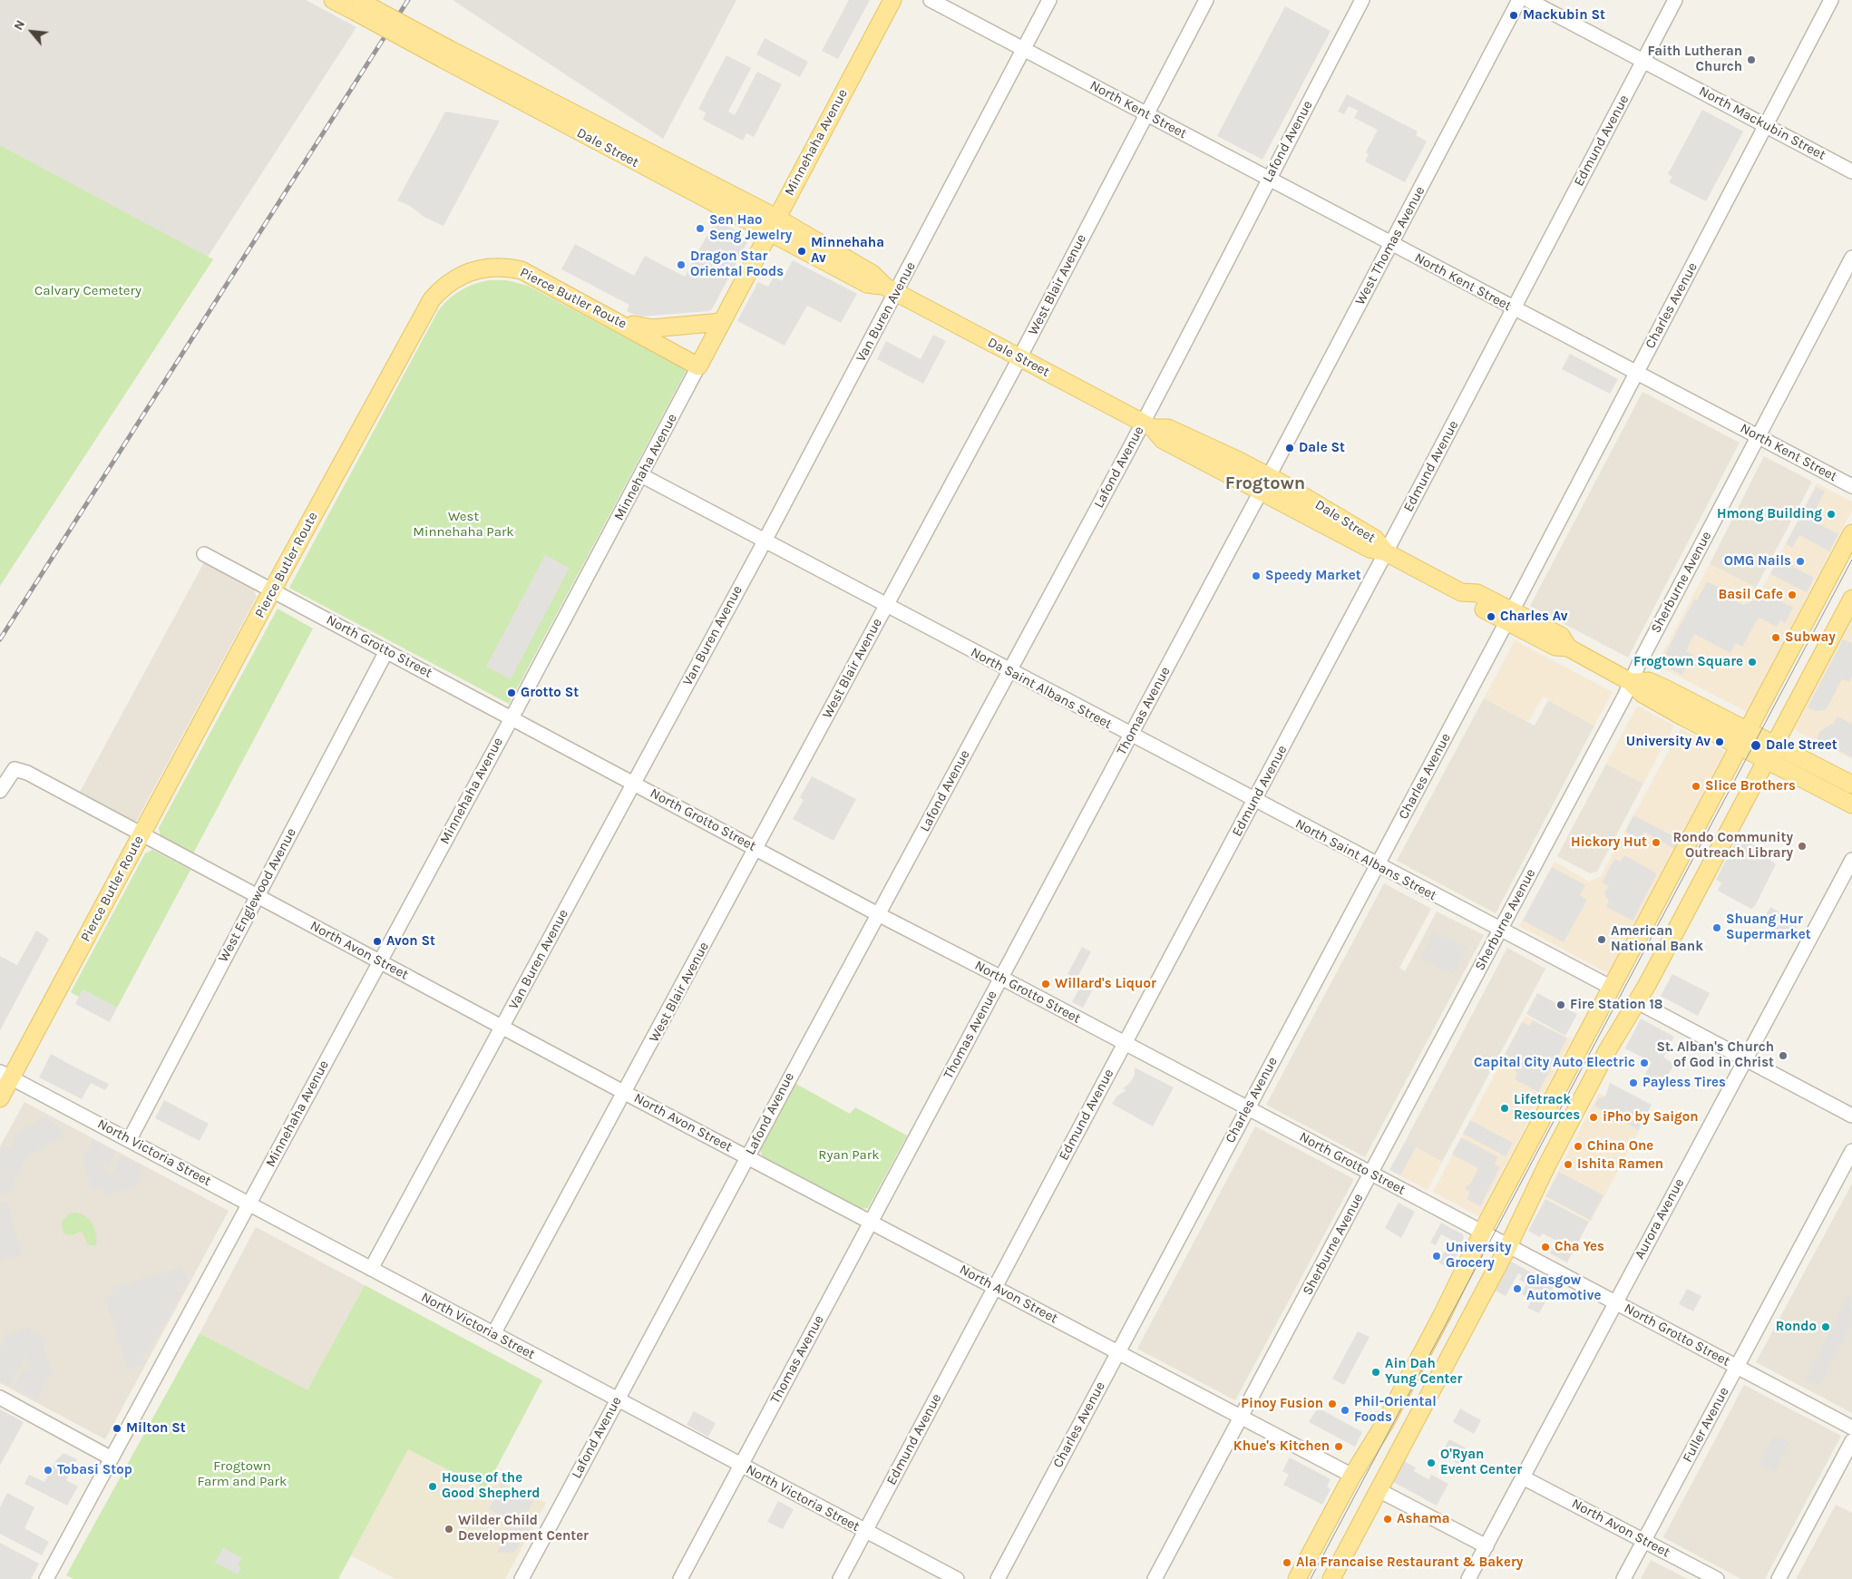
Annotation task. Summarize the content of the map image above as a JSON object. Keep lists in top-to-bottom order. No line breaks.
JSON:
{"streets":{"main road":["Minnehaha Avenue","Dale Street","Pierce Butler Route"],"street":["North Kent Street","North Mackubin Street","Edmund Avenue","Lafond Avenue","West Thomas Avenue","West Blair Avenue","Charles Avenue","Van Buren Avenue","Sherburne Avenue","North Grotto Street","North Saint Albans Street","Thomas Avenue","West Englewood Avenue","North Avon Street","North Victoria Street","Aurora Avenue","Fuller Avenue"]},"crossings":[["North Kent Street","Edmund Avenue"],["North Kent Street","Lafond Avenue"],["North Kent Street","West Thomas Avenue"],["North Kent Street","West Blair Avenue"],["North Kent Street","Charles Avenue"],["North Kent Street","Van Buren Avenue"],["North Kent Street","Sherburne Avenue"],["North Mackubin Street","Edmund Avenue"],["North Mackubin Street","Charles Avenue"],["Edmund Avenue","Dale Street"],["Edmund Avenue","North Grotto Street"],["Edmund Avenue","North Saint Albans Street"],["Edmund Avenue","North Avon Street"],["Edmund Avenue","North Victoria Street"],["Lafond Avenue","Dale Street"],["Lafond Avenue","North Grotto Street"],["Lafond Avenue","North Saint Albans Street"],["Lafond Avenue","North Avon Street"],["Lafond Avenue","North Victoria Street"],["Minnehaha Avenue","Dale Street"],["Minnehaha Avenue","Pierce Butler Route"],["Minnehaha Avenue","North Grotto Street"],["Minnehaha Avenue","North Saint Albans Street"],["Minnehaha Avenue","North Avon Street"],["Minnehaha Avenue","North Victoria Street"],["Dale Street","West Thomas Avenue"],["Dale Street","West Blair Avenue"],["Dale Street","Charles Avenue"],["Dale Street","Van Buren Avenue"],["Dale Street","Sherburne Avenue"],["Dale Street","Thomas Avenue"],["West Thomas Avenue","Thomas Avenue"],["West Blair Avenue","North Grotto Street"],["West Blair Avenue","North Saint Albans Street"],["West Blair Avenue","North Avon Street"],["West Blair Avenue","North Victoria Street"],["Pierce Butler Route","North Grotto Street"],["Pierce Butler Route","North Avon Street"],["Pierce Butler Route","North Victoria Street"],["Charles Avenue","North Grotto Street"],["Charles Avenue","North Saint Albans Street"],["Charles Avenue","North Avon Street"],["Van Buren Avenue","North Grotto Street"],["Van Buren Avenue","North Saint Albans Street"],["Van Buren Avenue","North Avon Street"],["Van Buren Avenue","North Victoria Street"],["Sherburne Avenue","North Grotto Street"],["Sherburne Avenue","North Saint Albans Street"],["Sherburne Avenue","North Avon Street"],["North Grotto Street","Thomas Avenue"],["North Grotto Street","West Englewood Avenue"],["North Grotto Street","Aurora Avenue"],["North Grotto Street","Fuller Avenue"],["North Saint Albans Street","Thomas Avenue"],["Thomas Avenue","North Avon Street"],["Thomas Avenue","North Victoria Street"],["West Englewood Avenue","North Avon Street"],["West Englewood Avenue","North Victoria Street"],["North Avon Street","Aurora Avenue"],["North Avon Street","Fuller Avenue"]],"districts":["Frogtown"],"parks":["Calvary Cemetery","West Minnehaha Park","Ryan Park","Frogtown Farm and Park"],"places":["Mackubin St","Faith Lutheran Church","Sen Hao Seng Jewelry","Minnehaha Av","Dragon Star Oriental Foods","Dale St","Hmong Building","OMG Nails","Speedy Market","Basil Cafe","Charles Av","Subway","Frogtown Square","Grotto St","University Av","Dale Street","Slice Brothers","Hickory Hut","Rondo Community Outreach Library","Shuang Hur Supermarket","American National Bank","Avon St","Willard's Liquor","Fire Station 18","St. Alban's Church of God in Christ","Capital City Auto Electric","Payless Tires","Lifetrack Resources","iPho by Saigon","China One","Ishita Ramen","Cha Yes","University Grocery","Glasgow Automotive","Rondo","Ain Dah Yung Center","Pinoy Fusion","Phil-Oriental Foods","Milton St","Khue's Kitchen","O'Ryan Event Center","Tobasi Stop","House of the Good Shepherd","Ashama","Wilder Child Development Center","Ala Francaise Restaurant & Bakery"],"north":"top left"}
